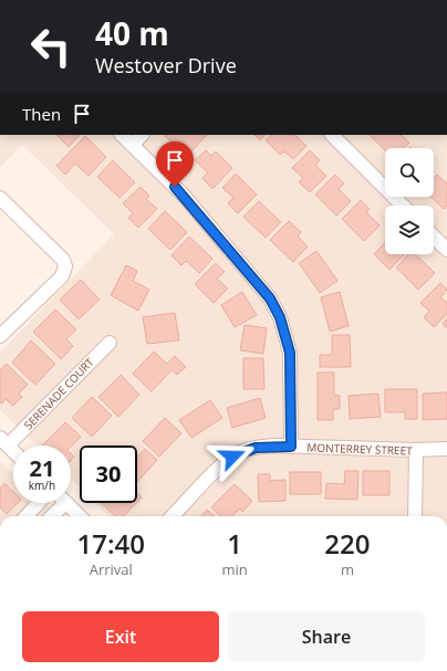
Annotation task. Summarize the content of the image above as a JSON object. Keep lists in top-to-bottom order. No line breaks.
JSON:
{"streets":{"street":["SERENADE COURT","MONTERREY STREET"]},"page":{"turn":["40 m","Westover Drive"],"then":"Then","speed":"21 km/h","limit":"30","eta":["17:40","Arrival","1","min","220","m"],"buttons":["Exit","Share"]}}
